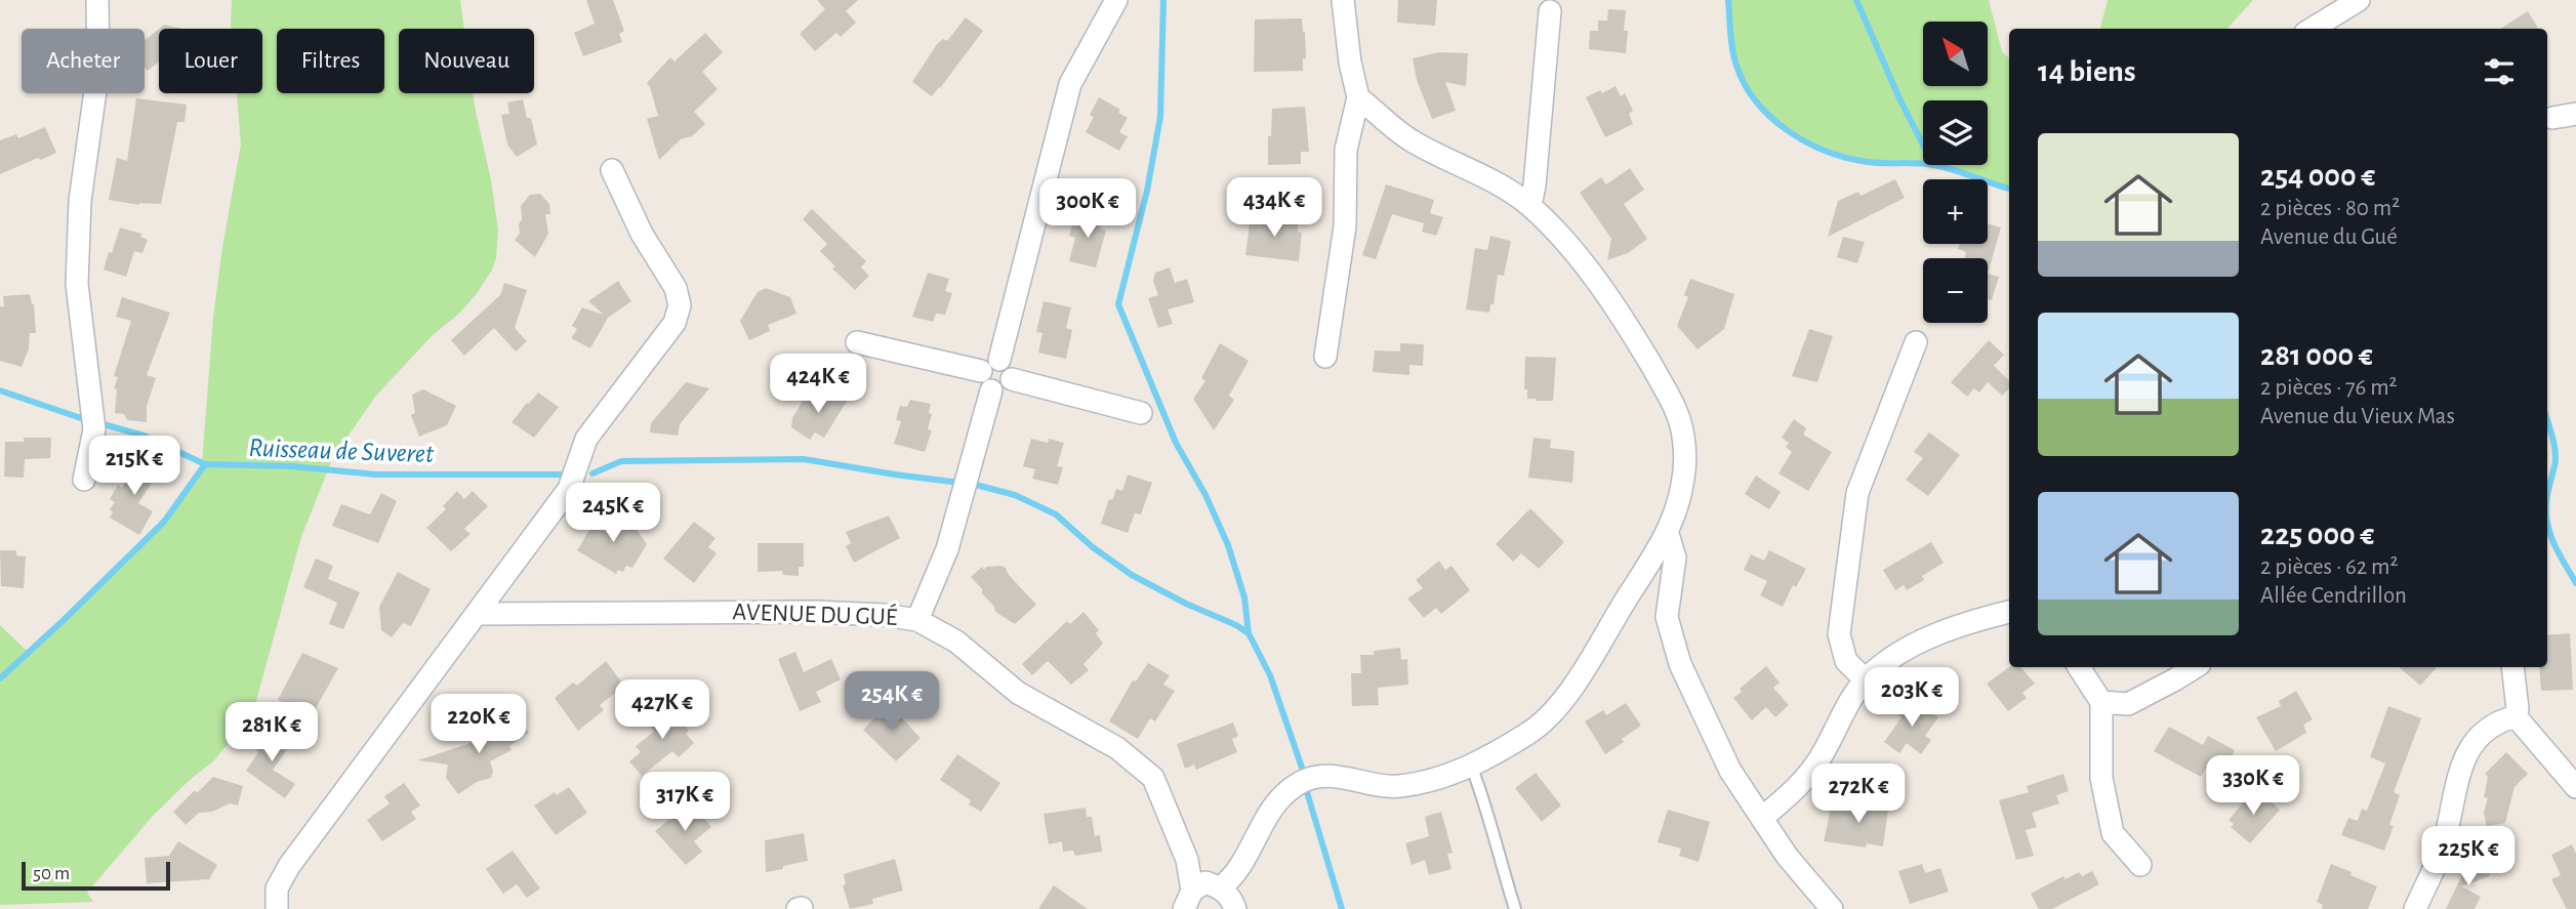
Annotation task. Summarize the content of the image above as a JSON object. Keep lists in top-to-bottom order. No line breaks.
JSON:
{"streets":{"street":["AVENUE DU GUÉ"]},"water":["Ruisseau de Suveret"],"scale_bar":"50 m","north":"top left","page":{"map_buttons":["+","−"],"chip":["Acheter","Louer","Filtres","Nouveau"],"heading":"14 biens","list":[{"name":"254 000 €","note":"2 pièces · 80 m² · Avenue du Gué"},{"name":"281 000 €","note":"2 pièces · 76 m² · Avenue du Vieux Mas"},{"name":"225 000 €","note":"2 pièces · 62 m² · Allée Cendrillon"}],"price":["434K €","300K €","424K €","215K €","245K €","203K €","254K €","427K €","220K €","281K €","330K €","272K €","317K €","225K €"],"scale":"50 m"}}
